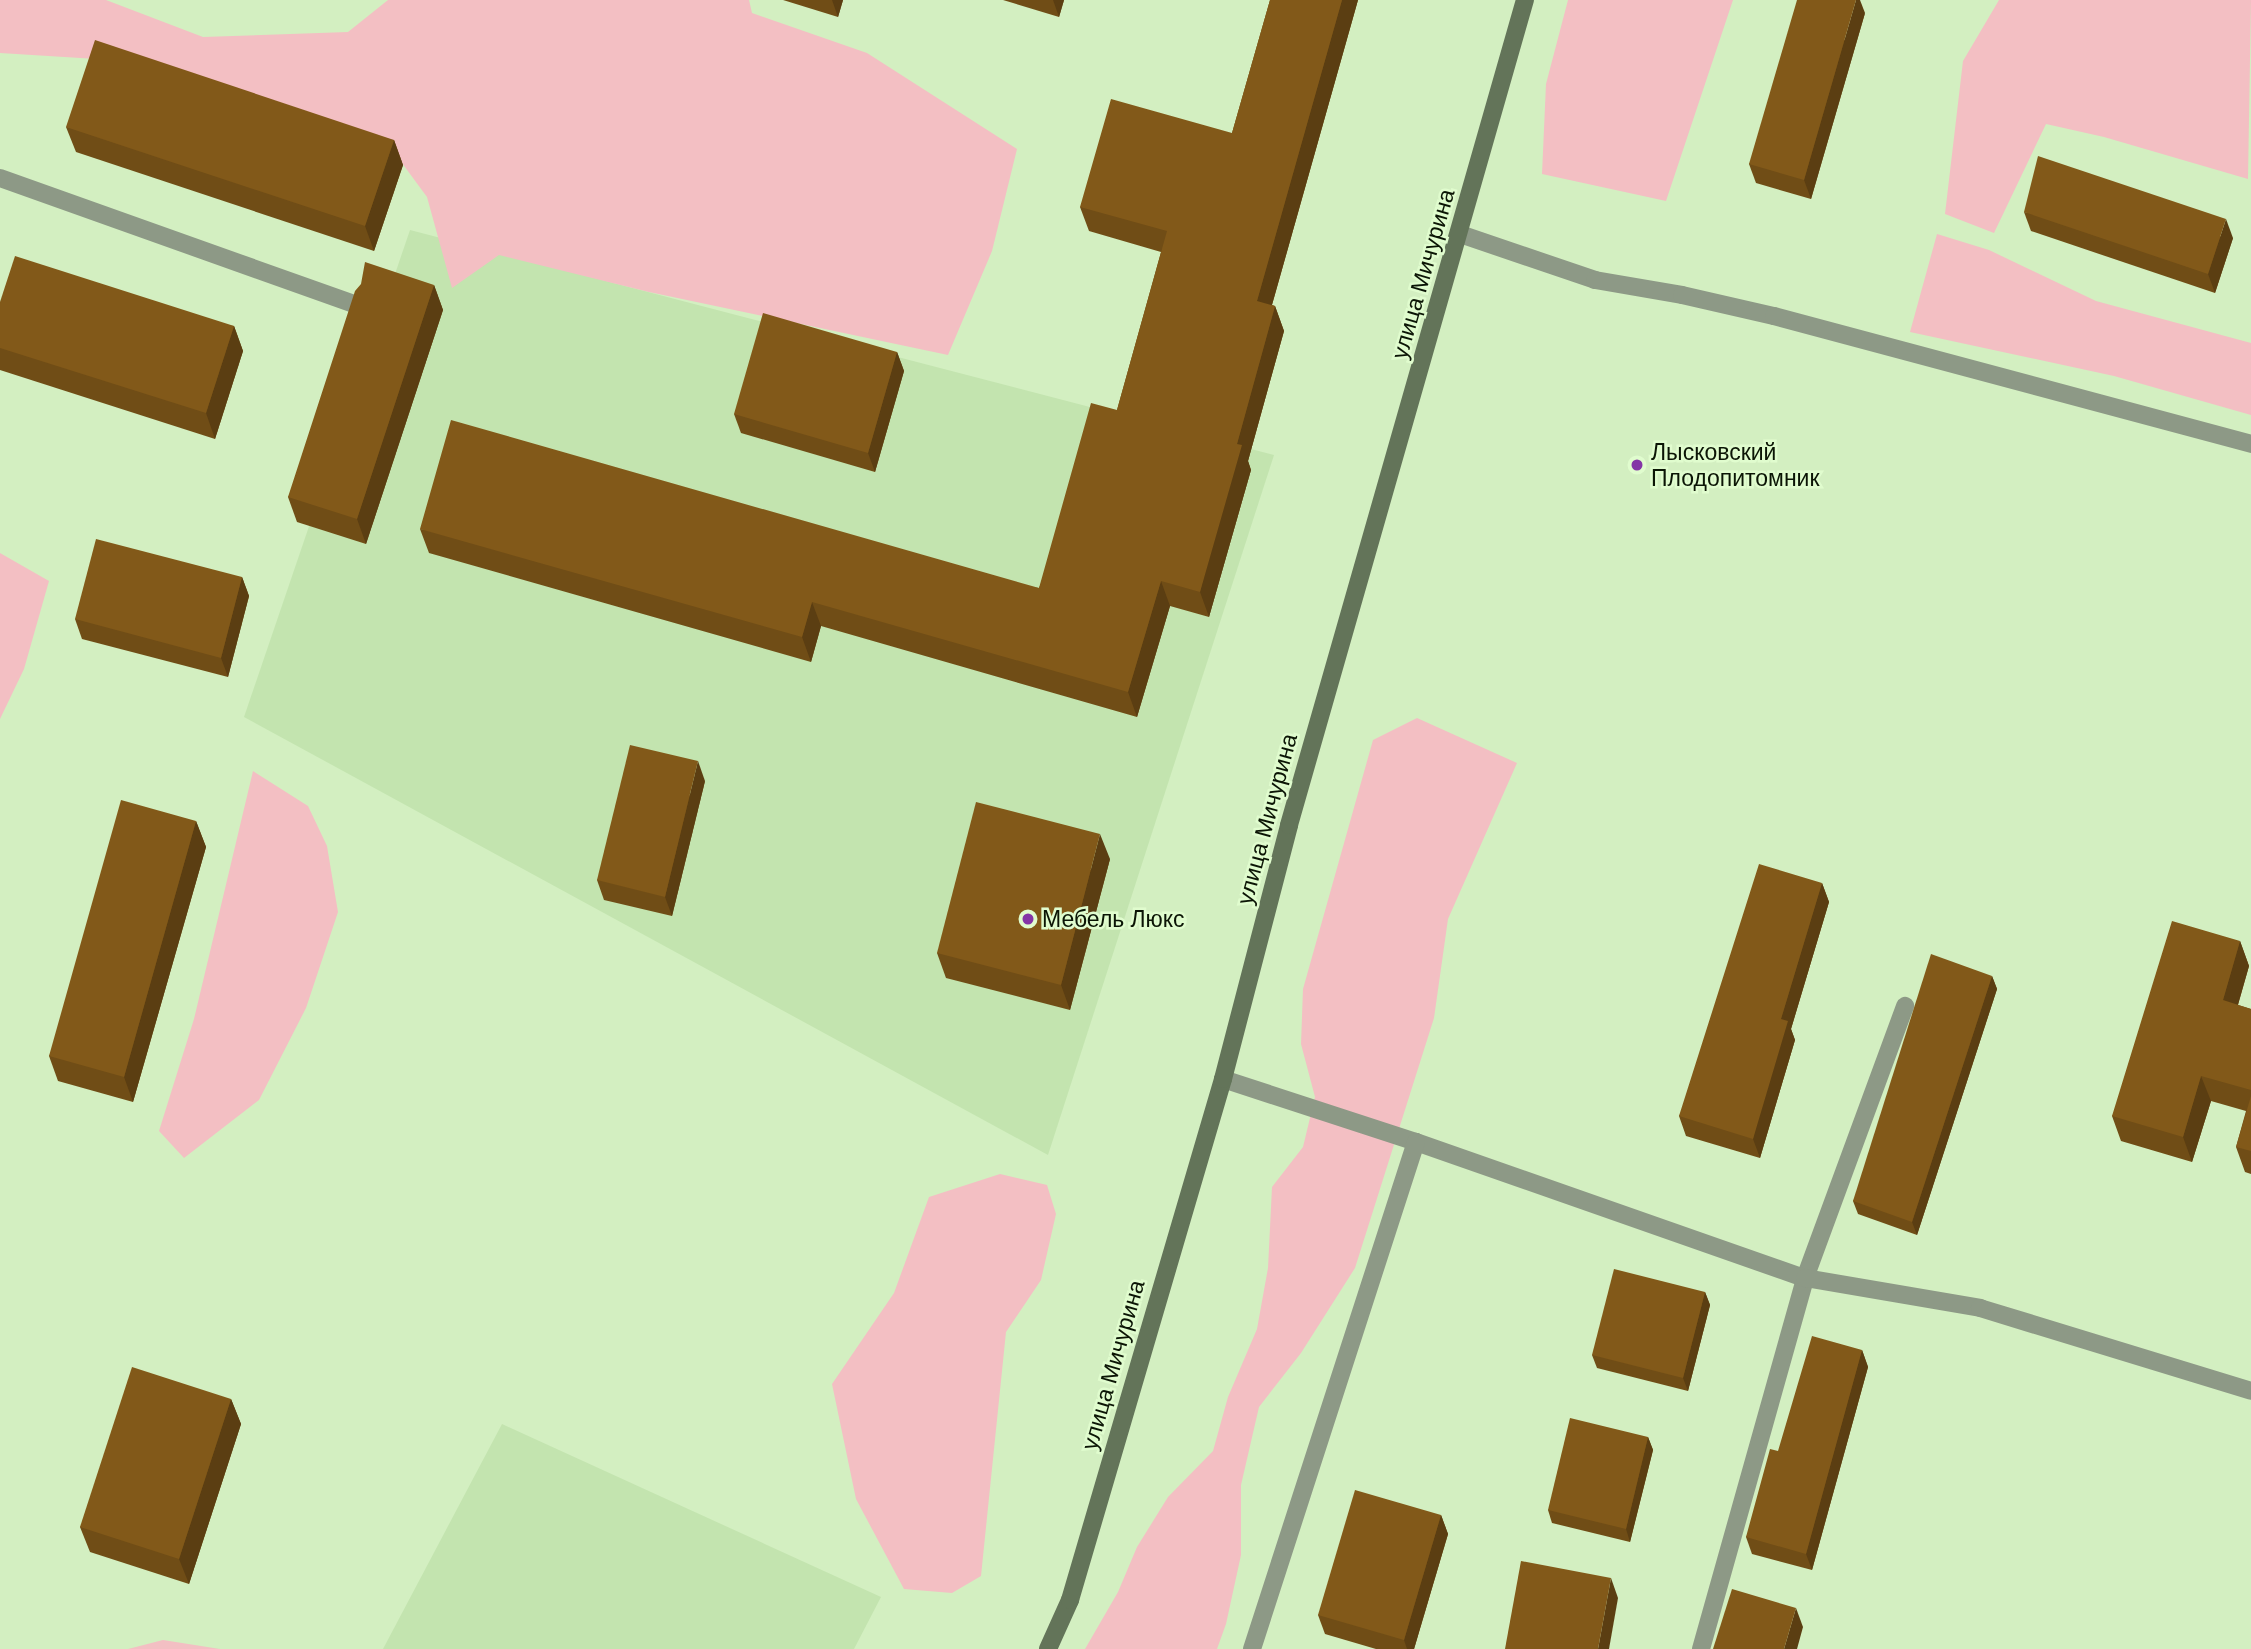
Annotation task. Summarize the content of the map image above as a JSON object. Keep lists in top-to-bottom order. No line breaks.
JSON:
{"streets":{"main road":["улица Мичурина"]},"places":["Лысковский Плодопитомник","Мебель Люкс"]}
